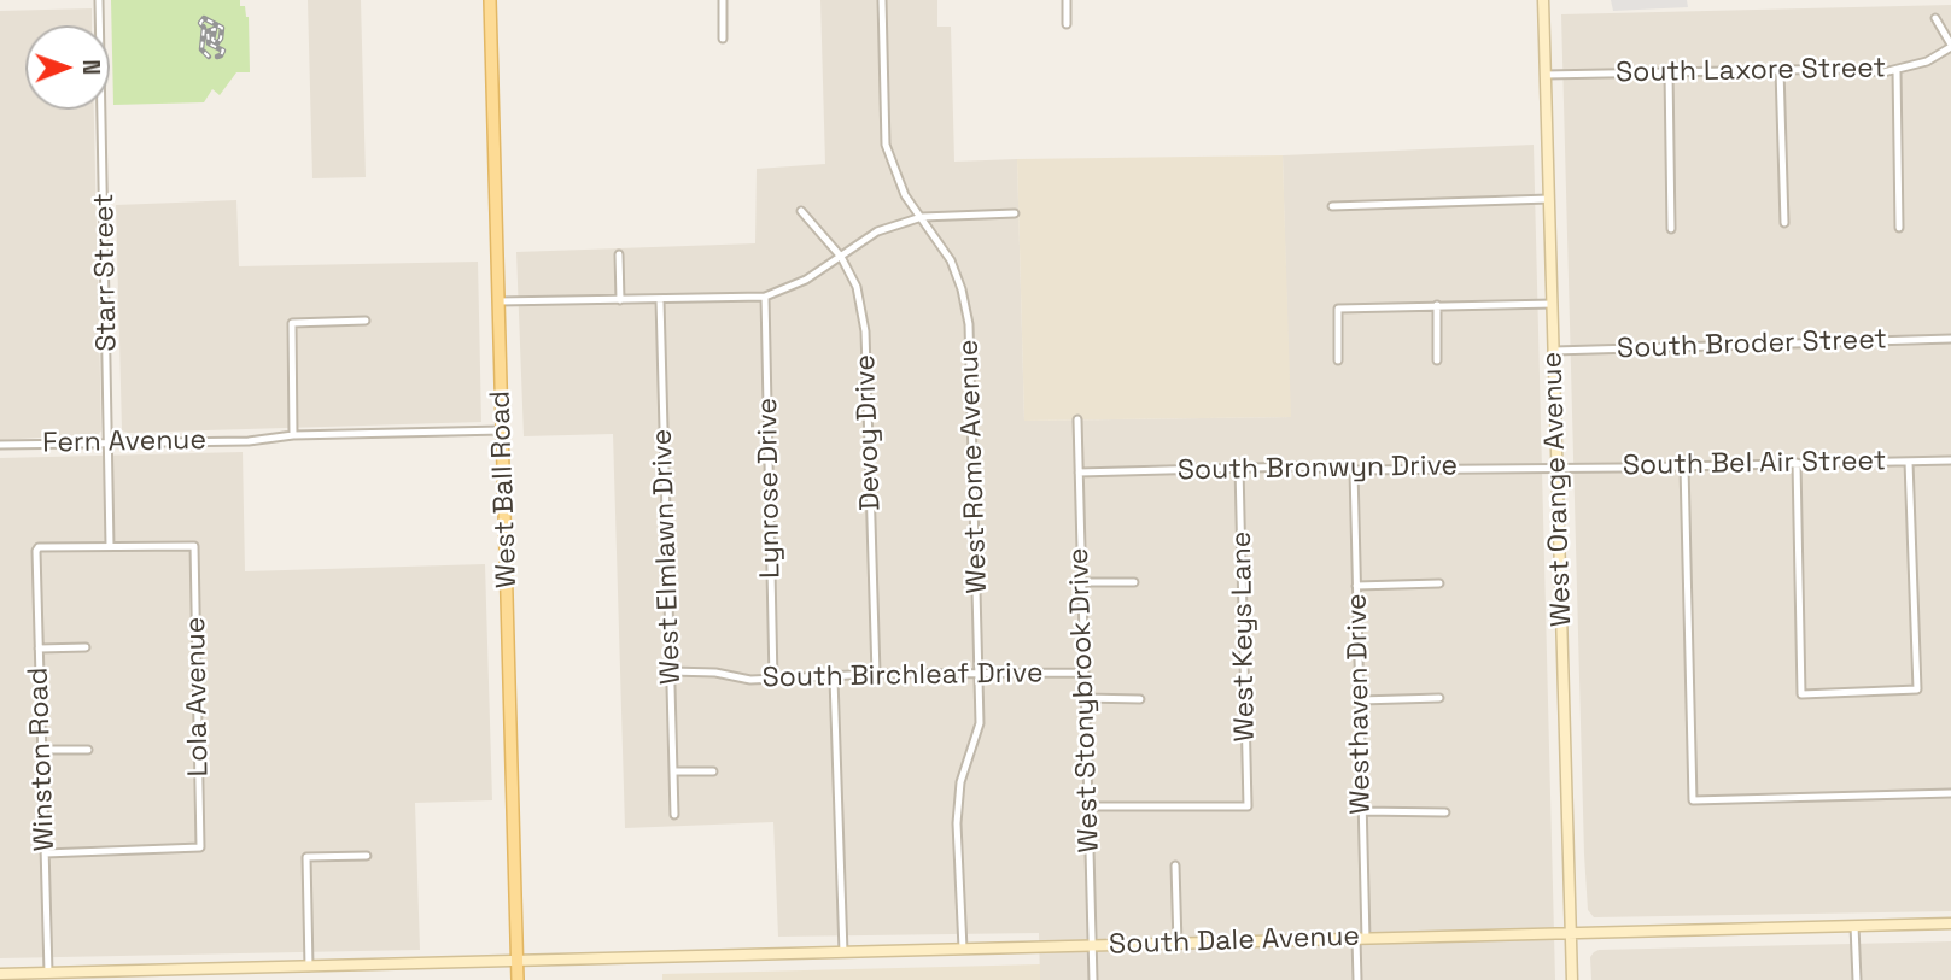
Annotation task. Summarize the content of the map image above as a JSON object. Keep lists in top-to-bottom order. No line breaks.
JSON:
{"streets":{"main road":["West Ball Road"],"street":["South Laxore Street","Starr Street","South Broder Street","Devoy Drive","Fern Avenue","South Bel Air Street","West Rome Avenue","South Bronwyn Drive","Lynrose Drive","West Orange Avenue","West Elmlawn Drive","West Keys Lane","South Birchleaf Drive","Lola Avenue","West Stonybrook Drive","Westhaven Drive","Winston Road","South Dale Avenue"]},"crossings":[["South Laxore Street","West Orange Avenue"],["Starr Street","Fern Avenue"],["Starr Street","Lola Avenue"],["Starr Street","Winston Road"],["South Broder Street","West Orange Avenue"],["Devoy Drive","South Birchleaf Drive"],["Fern Avenue","West Ball Road"],["South Bel Air Street","South Bronwyn Drive"],["South Bel Air Street","West Orange Avenue"],["West Rome Avenue","South Birchleaf Drive"],["West Rome Avenue","South Dale Avenue"],["South Bronwyn Drive","West Orange Avenue"],["South Bronwyn Drive","West Keys Lane"],["South Bronwyn Drive","West Stonybrook Drive"],["South Bronwyn Drive","Westhaven Drive"],["Lynrose Drive","South Birchleaf Drive"],["West Ball Road","South Dale Avenue"],["West Orange Avenue","South Dale Avenue"],["West Elmlawn Drive","South Birchleaf Drive"],["West Keys Lane","West Stonybrook Drive"],["South Birchleaf Drive","West Stonybrook Drive"],["Lola Avenue","Winston Road"],["West Stonybrook Drive","South Dale Avenue"],["Westhaven Drive","South Dale Avenue"],["Winston Road","South Dale Avenue"]],"north":"right"}
